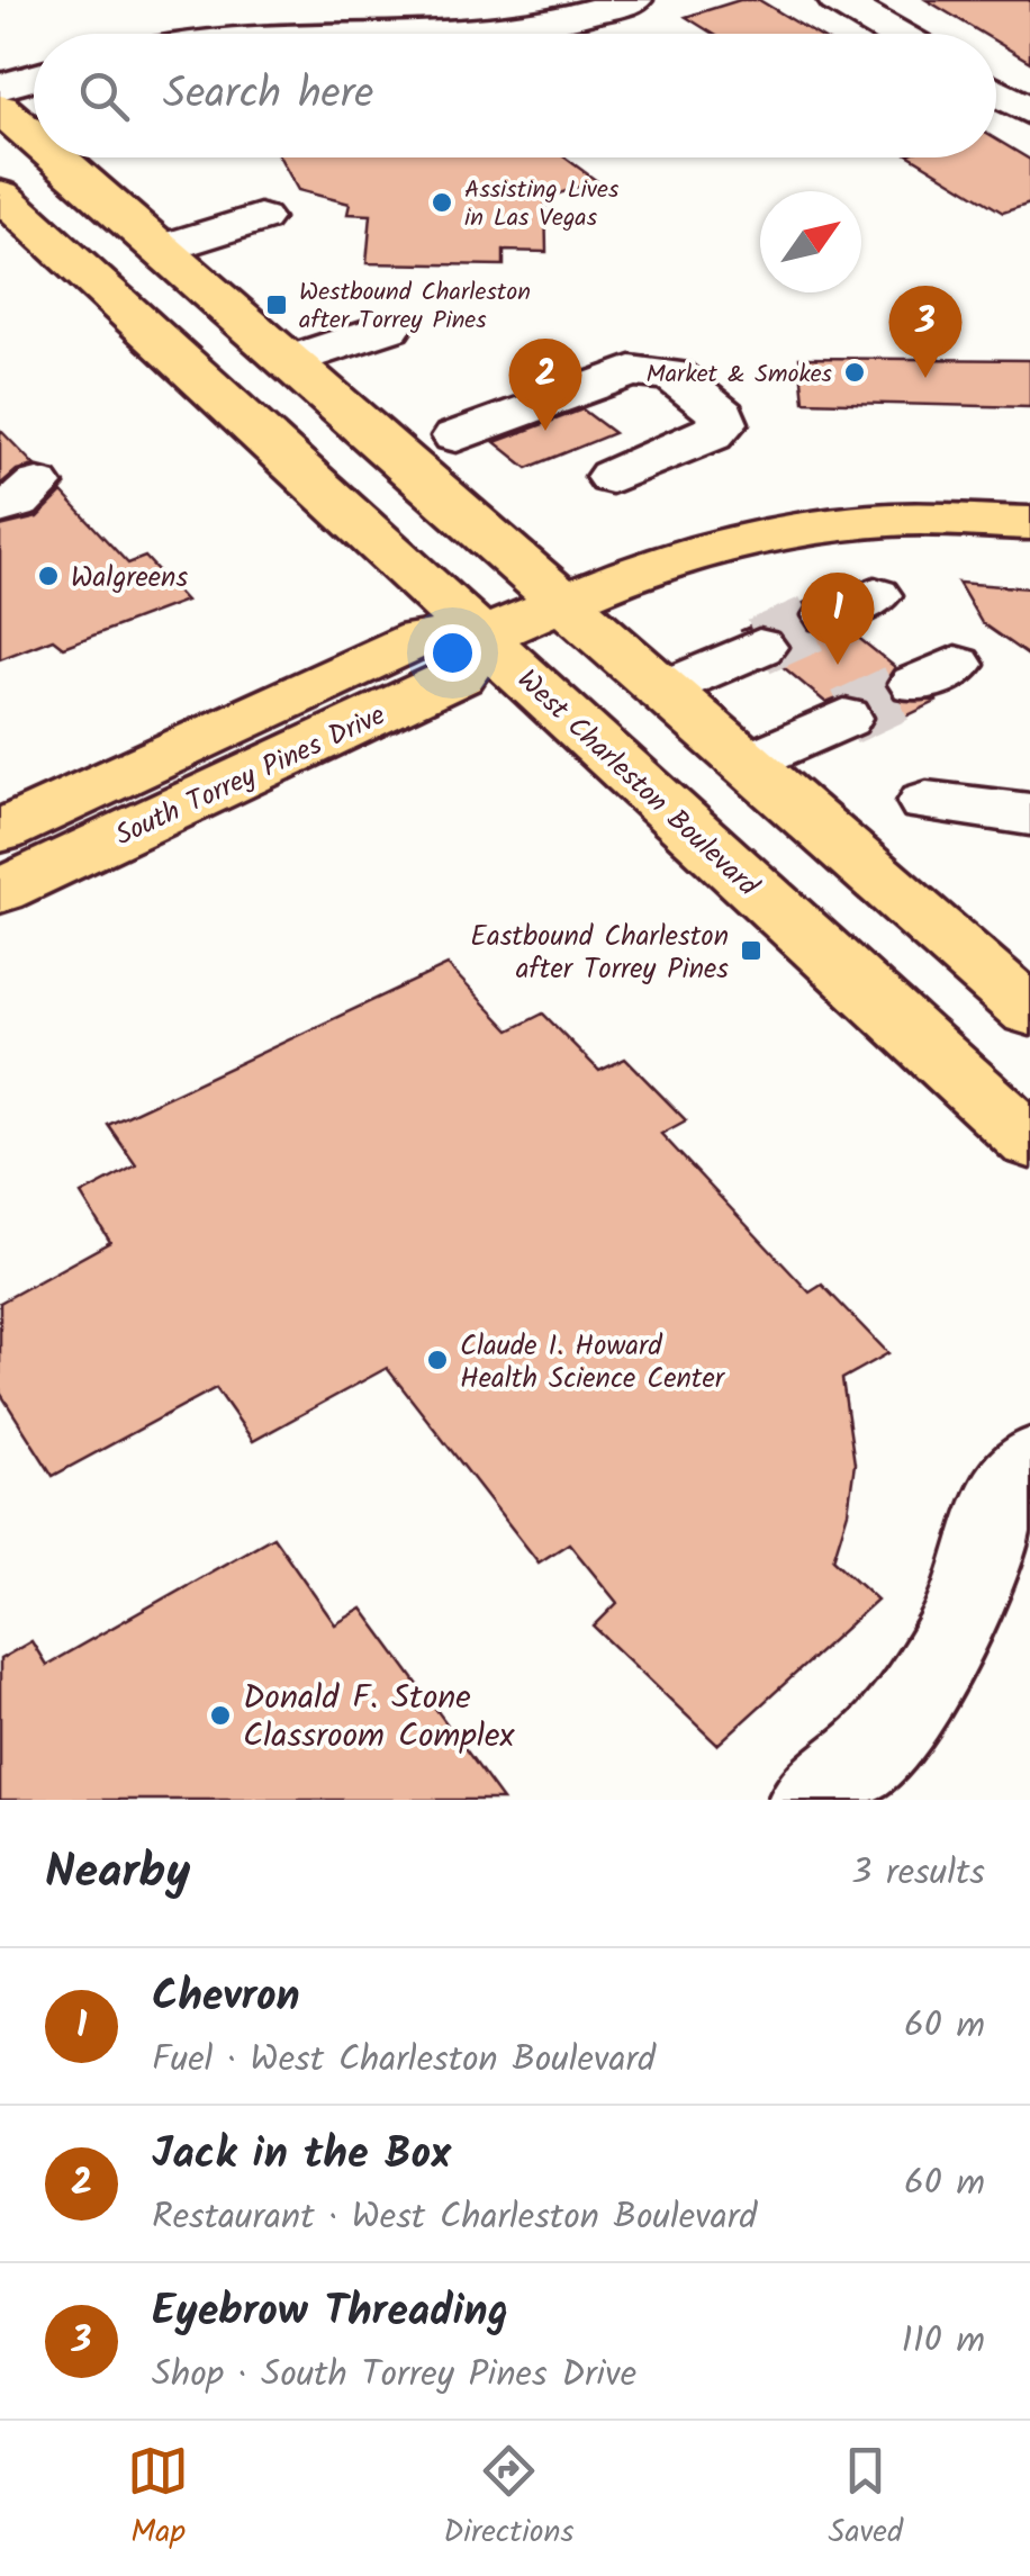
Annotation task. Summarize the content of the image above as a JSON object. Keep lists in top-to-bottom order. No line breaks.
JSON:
{"streets":{"main road":["South Torrey Pines Drive","West Charleston Boulevard"]},"crossings":[["South Torrey Pines Drive","West Charleston Boulevard"]],"places":{"other":["Assisting Lives in Las Vegas","Market & Smokes","Walgreens","Claude I. Howard Health Science Center","Donald F. Stone Classroom Complex"],"transit":["Westbound Charleston after Torrey Pines","Eastbound Charleston after Torrey Pines"]},"north":"top right","page":{"search":"Search here","pins":["3","2","1"],"heading":["Nearby","3 results"],"list":[{"mark":"1","name":"Chevron","note":"Fuel · West Charleston Boulevard","value":"60 m"},{"mark":"2","name":"Jack in the Box","note":"Restaurant · West Charleston Boulevard","value":"60 m"},{"mark":"3","name":"Eyebrow Threading","note":"Shop · South Torrey Pines Drive","value":"110 m"}],"nav":["Map","Directions","Saved"]}}
